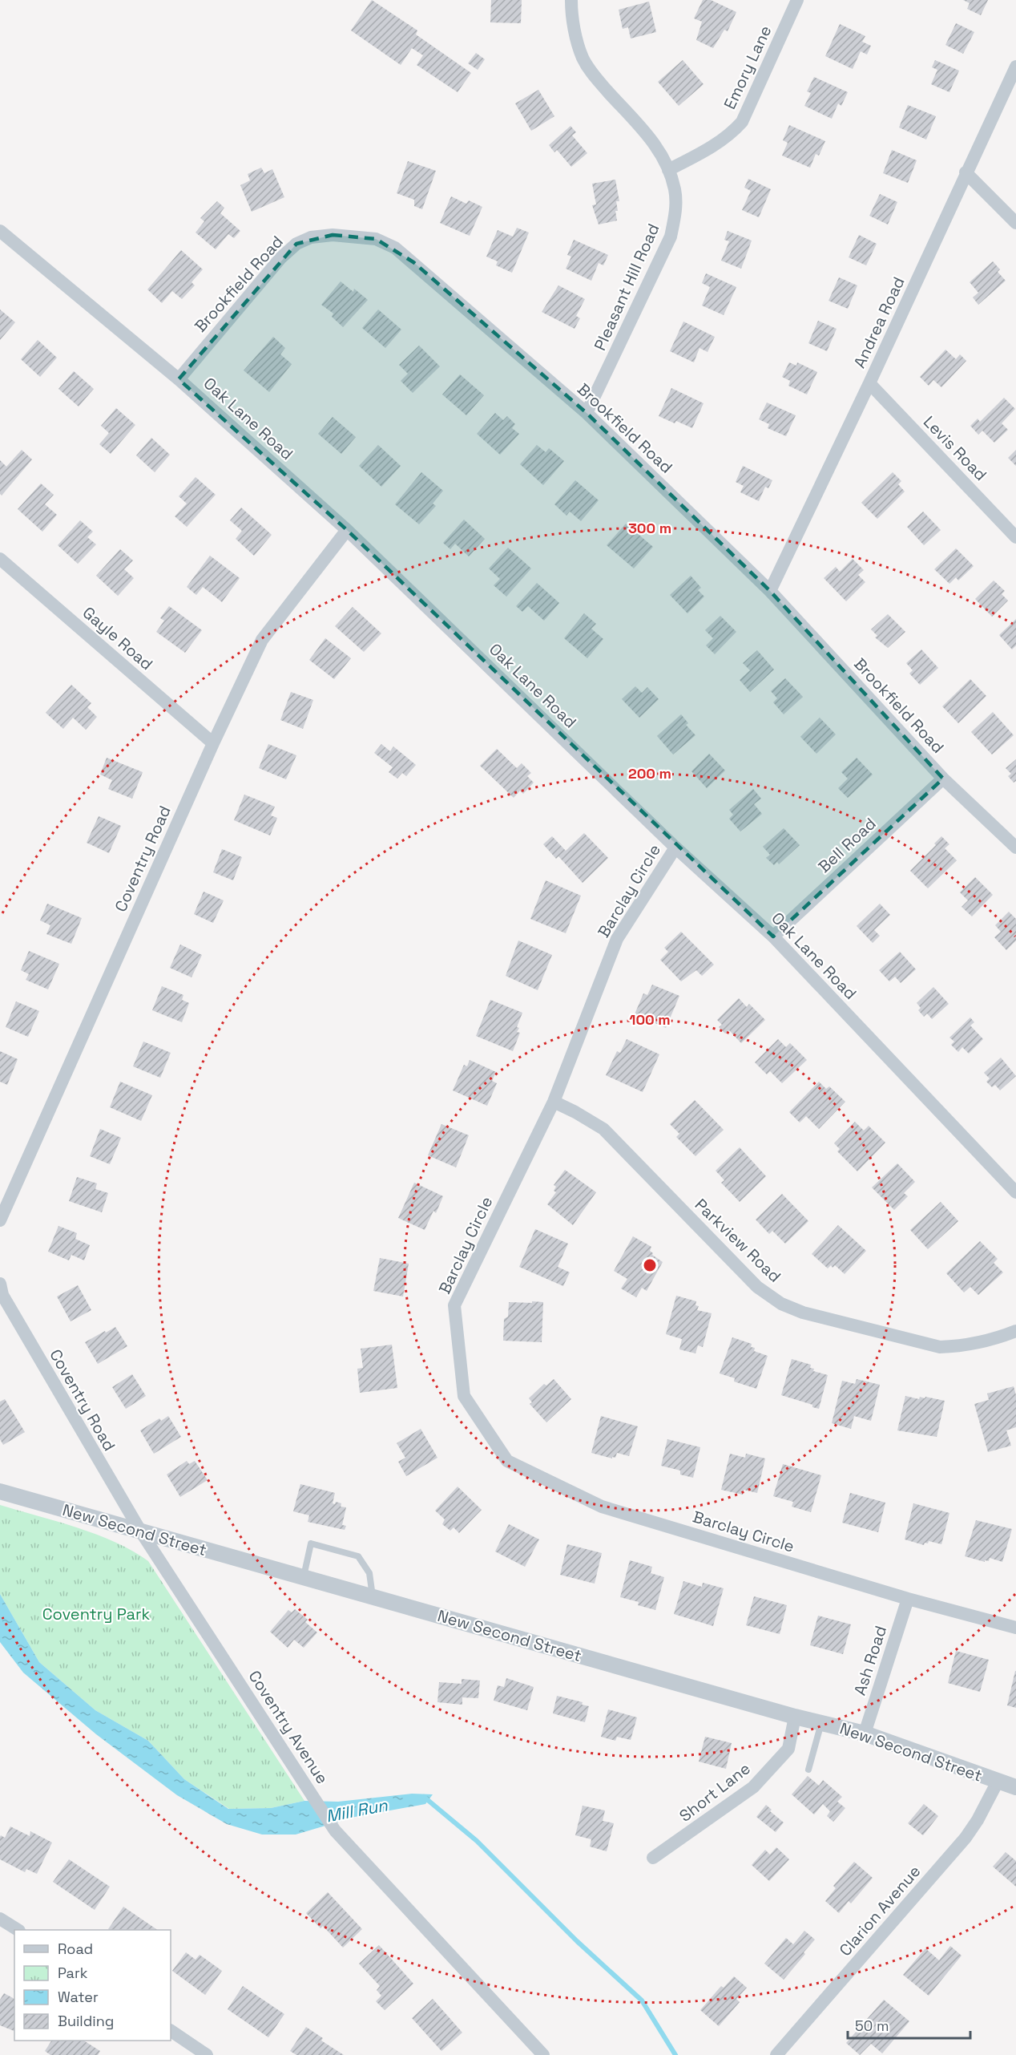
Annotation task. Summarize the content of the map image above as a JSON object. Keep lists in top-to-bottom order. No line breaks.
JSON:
{"streets":{"street":["Emory Lane","Brookfield Road","Pleasant Hill Road","Andrea Road","Oak Lane Road","Levis Road","Gayle Road","Bell Road","Coventry Road","Barclay Circle","Parkview Road","New Second Street","Ash Road","Coventry Avenue","Short Lane","Clarion Avenue"]},"crossings":[["Emory Lane","Pleasant Hill Road"],["Brookfield Road","Pleasant Hill Road"],["Brookfield Road","Andrea Road"],["Brookfield Road","Oak Lane Road"],["Brookfield Road","Bell Road"],["Andrea Road","Levis Road"],["Oak Lane Road","Bell Road"],["Oak Lane Road","Coventry Road"],["Oak Lane Road","Barclay Circle"],["Gayle Road","Coventry Road"],["Coventry Road","New Second Street"],["Coventry Road","Coventry Avenue"],["Barclay Circle","Parkview Road"],["Barclay Circle","Ash Road"],["New Second Street","Ash Road"],["New Second Street","Coventry Avenue"],["New Second Street","Short Lane"],["New Second Street","Clarion Avenue"]],"water":["Mill Run"],"parks":["Coventry Park"],"legend":["Road","Park","Water","Building"],"scale_bar":"50 m","rings":["300 m","200 m","100 m"]}
